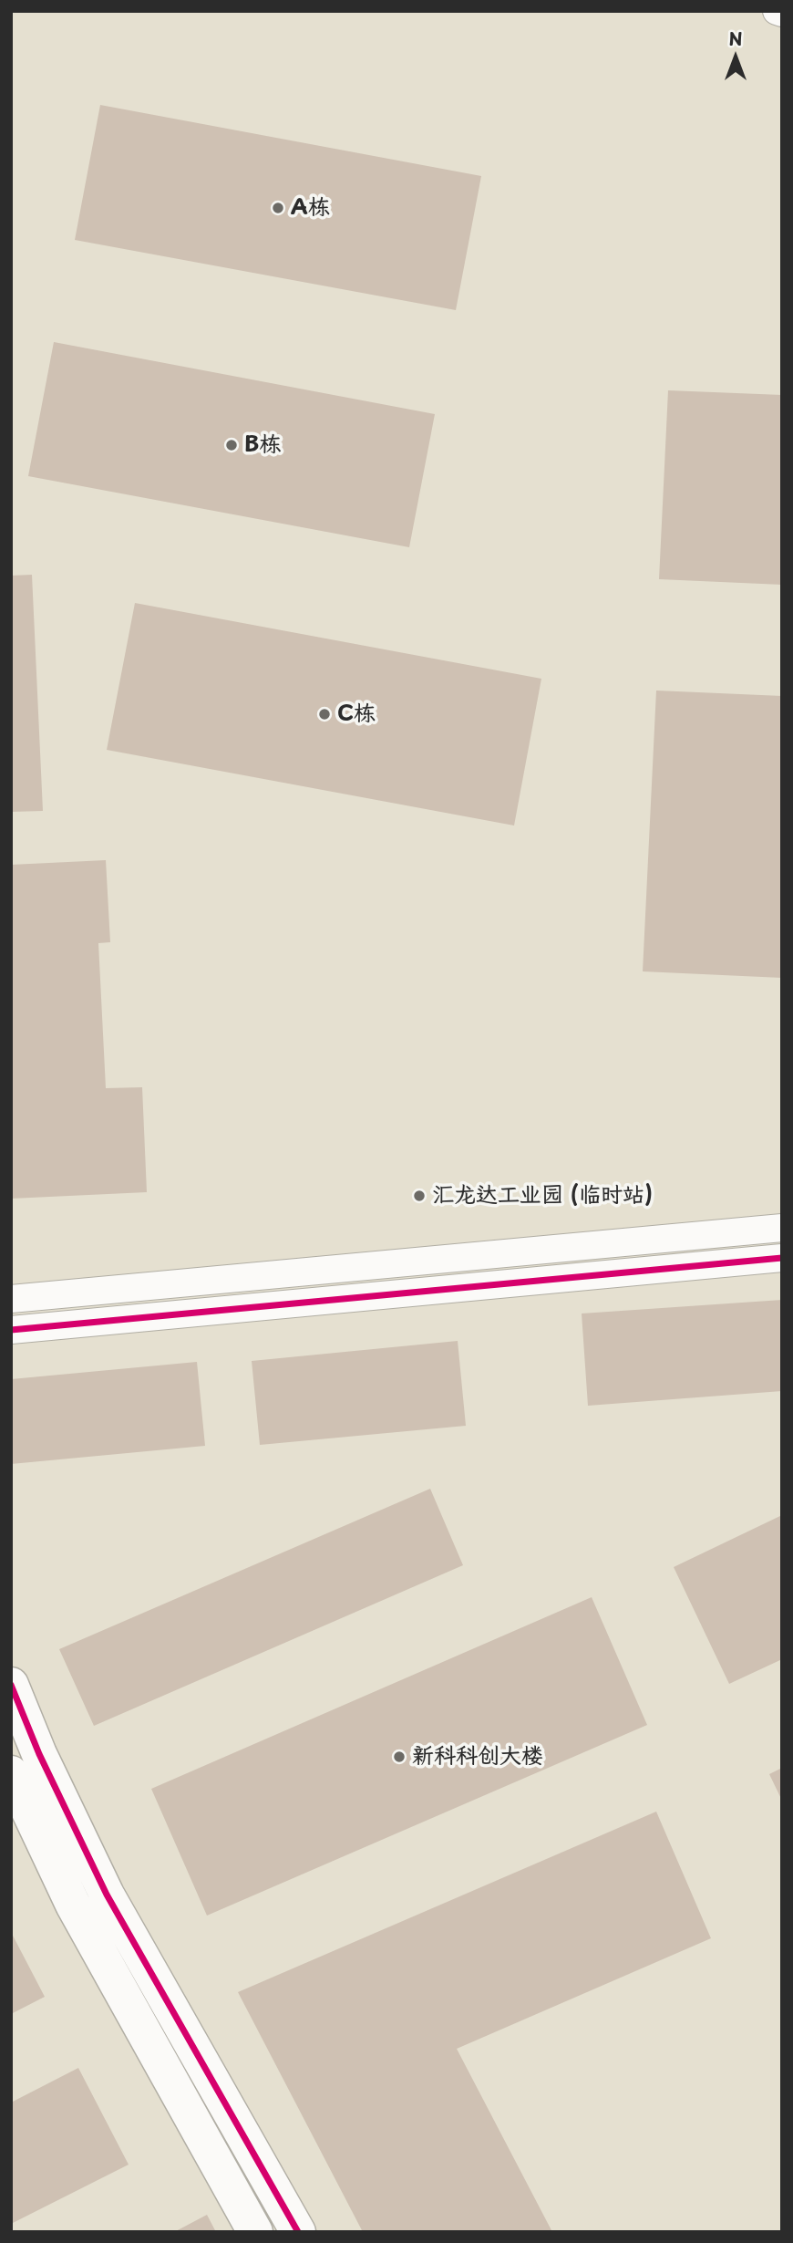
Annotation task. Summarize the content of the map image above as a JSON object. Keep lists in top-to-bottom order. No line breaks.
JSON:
{"places":["A栋","B栋","C栋","汇龙达工业园 (临时站)","新科科创大楼"],"north":"top"}
